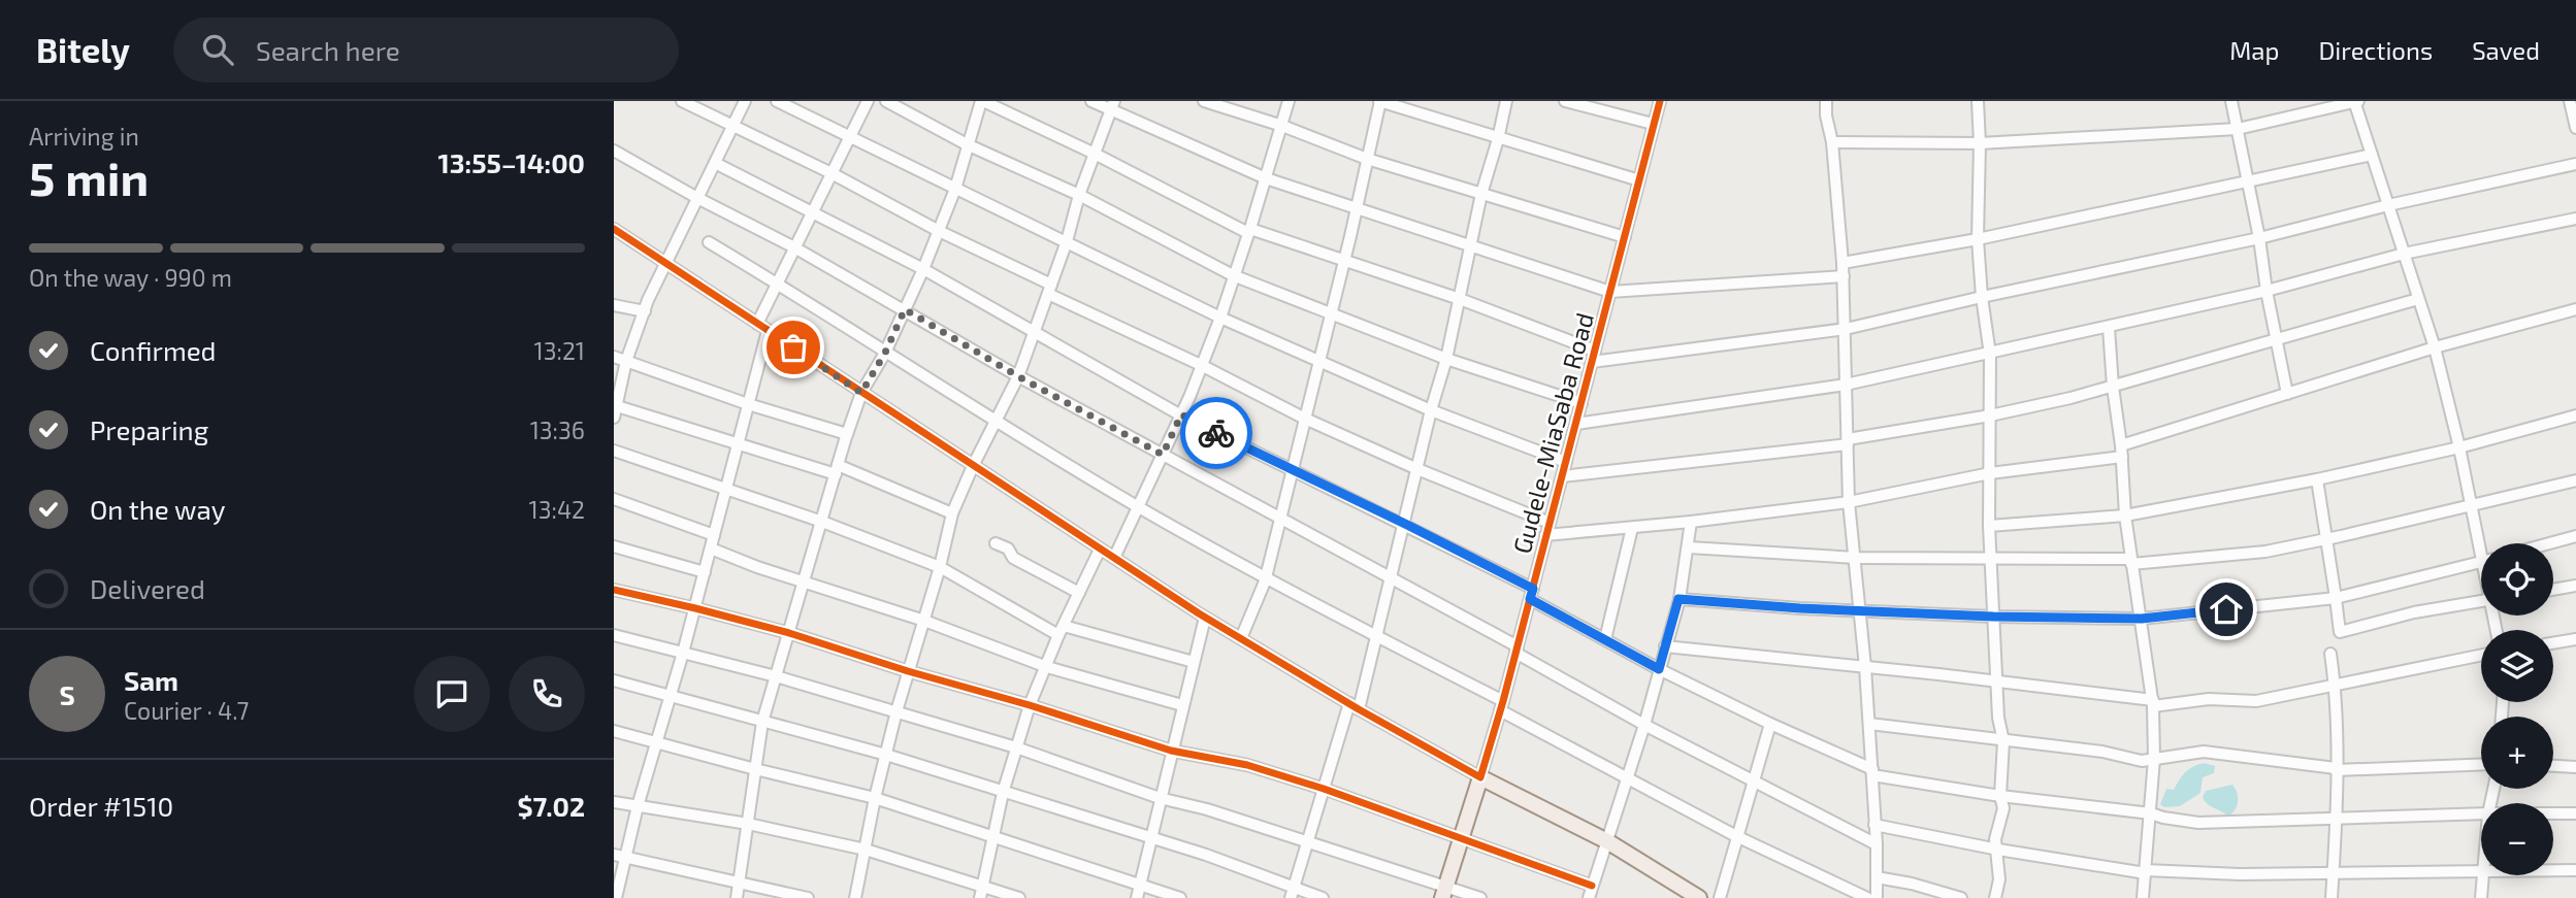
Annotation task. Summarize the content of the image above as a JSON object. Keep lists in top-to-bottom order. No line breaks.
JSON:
{"streets":{"main road":["Gudele-MiaSaba Road"]},"page":{"header":"Bitely","search":"Search here","nav":["Map","Directions","Saved"],"heading":["5 min","Arriving in","13:55–14:00"],"panel":["Sam","Courier · 4.7","Order #1510","$7.02"],"bar":"On the way · 990 m","list":[["Confirmed","13:21"],["Preparing","13:36"],["On the way","13:42"],"Delivered"],"map_buttons":["+","−"],"round":"S"}}
